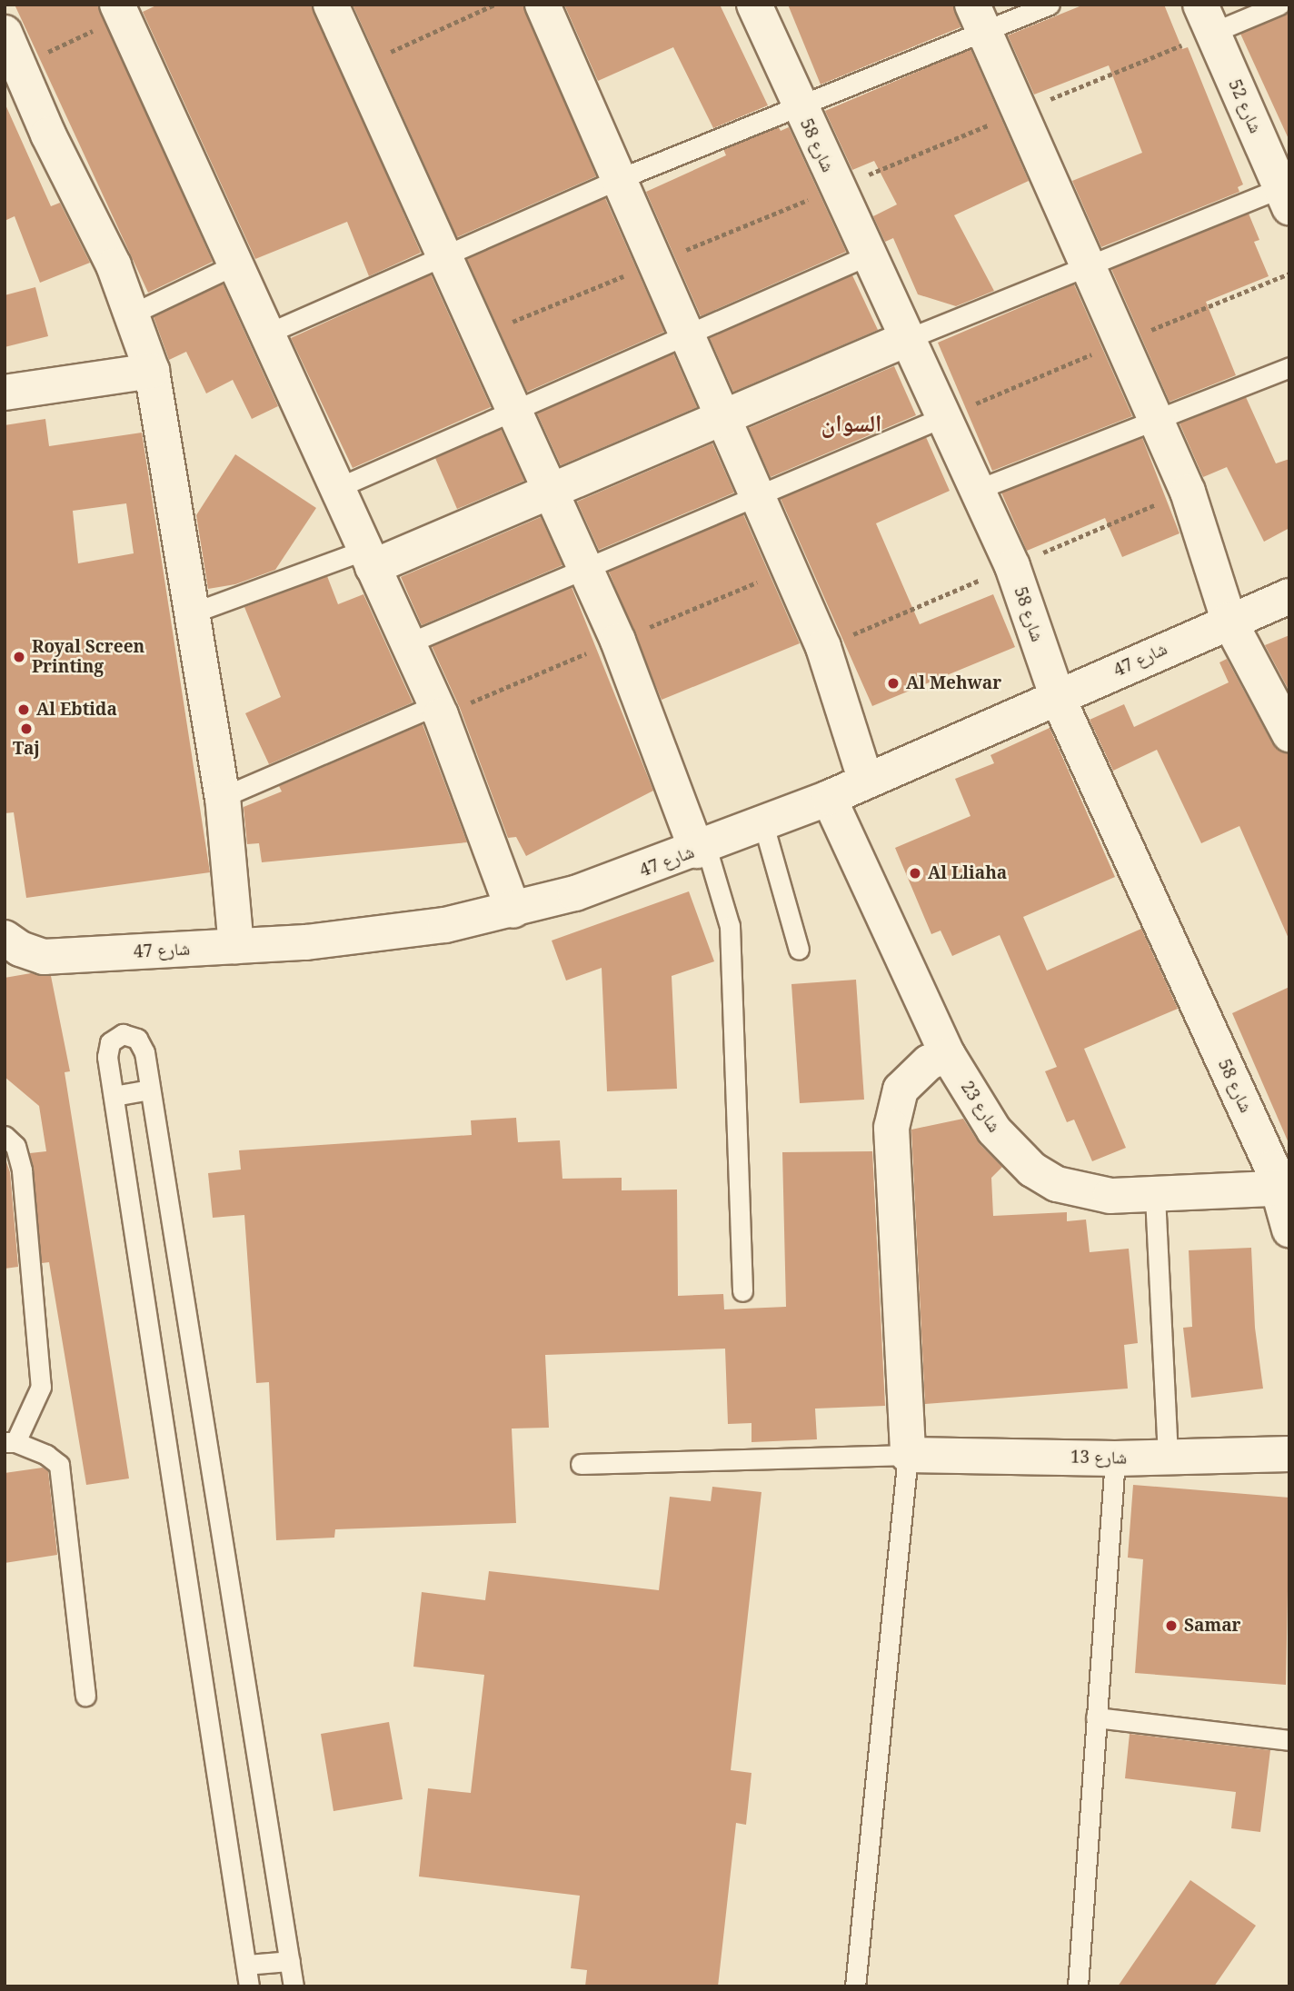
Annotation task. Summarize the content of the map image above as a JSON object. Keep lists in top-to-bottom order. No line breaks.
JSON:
{"streets":{"street":["شارع 52","شارع 58","شارع 47","شارع 23","شارع 13"]},"crossings":[["شارع 58","شارع 47"],["شارع 58","شارع 23"],["شارع 47","شارع 23"]],"districts":["السوان"],"places":["Royal Screen Printing","Al Mehwar","Al Ebtida","Taj","Al Lliaha","Samar"]}
